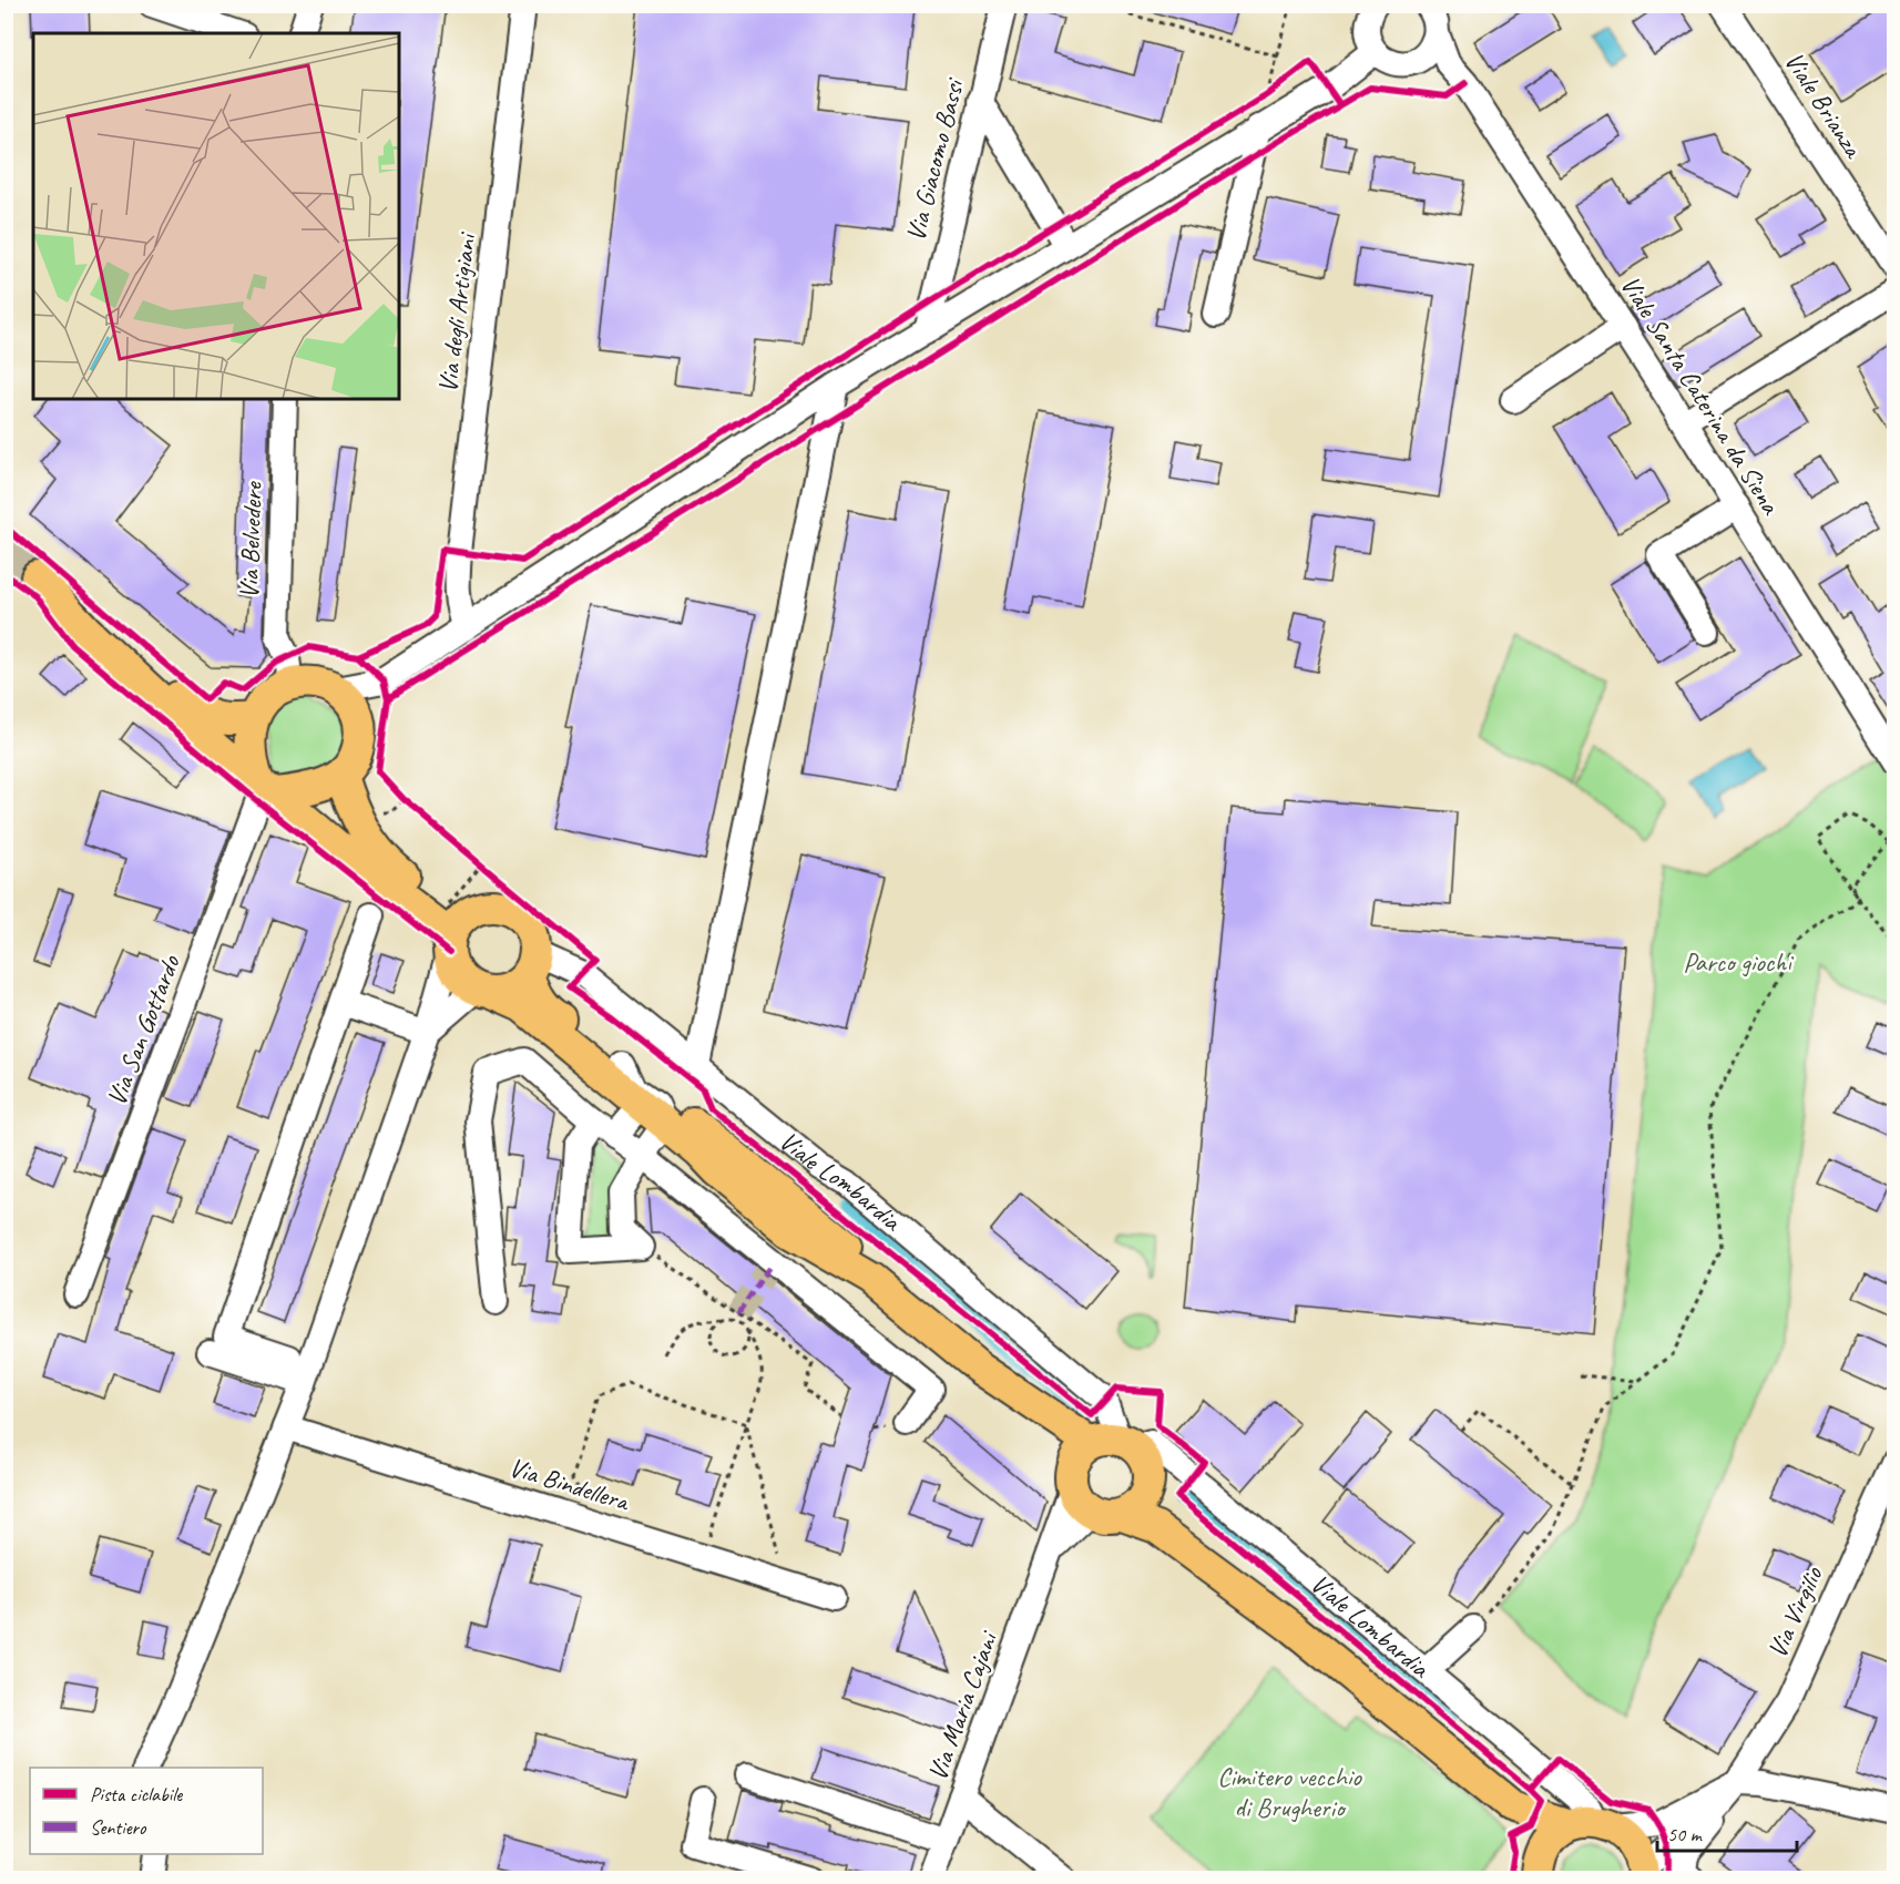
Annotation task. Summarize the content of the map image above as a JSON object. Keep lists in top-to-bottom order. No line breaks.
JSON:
{"streets":{"main road":["Viale Lombardia"],"street":["Viale Brianza","Via Giacomo Bassi","Via degli Artigiani","Viale Santa Caterina da Siena","Via Belvedere","Via San Gottardo","Via Bindellera","Via Virgilio","Via Maria Cajani"]},"crossings":[["Via Belvedere","Via San Gottardo"],["Viale Lombardia","Via Virgilio"],["Viale Lombardia","Via Maria Cajani"]],"parks":["Parco giochi","Cimitero vecchio di Brugherio"],"legend":["Pista ciclabile","Sentiero"],"scale_bar":"50 m"}
